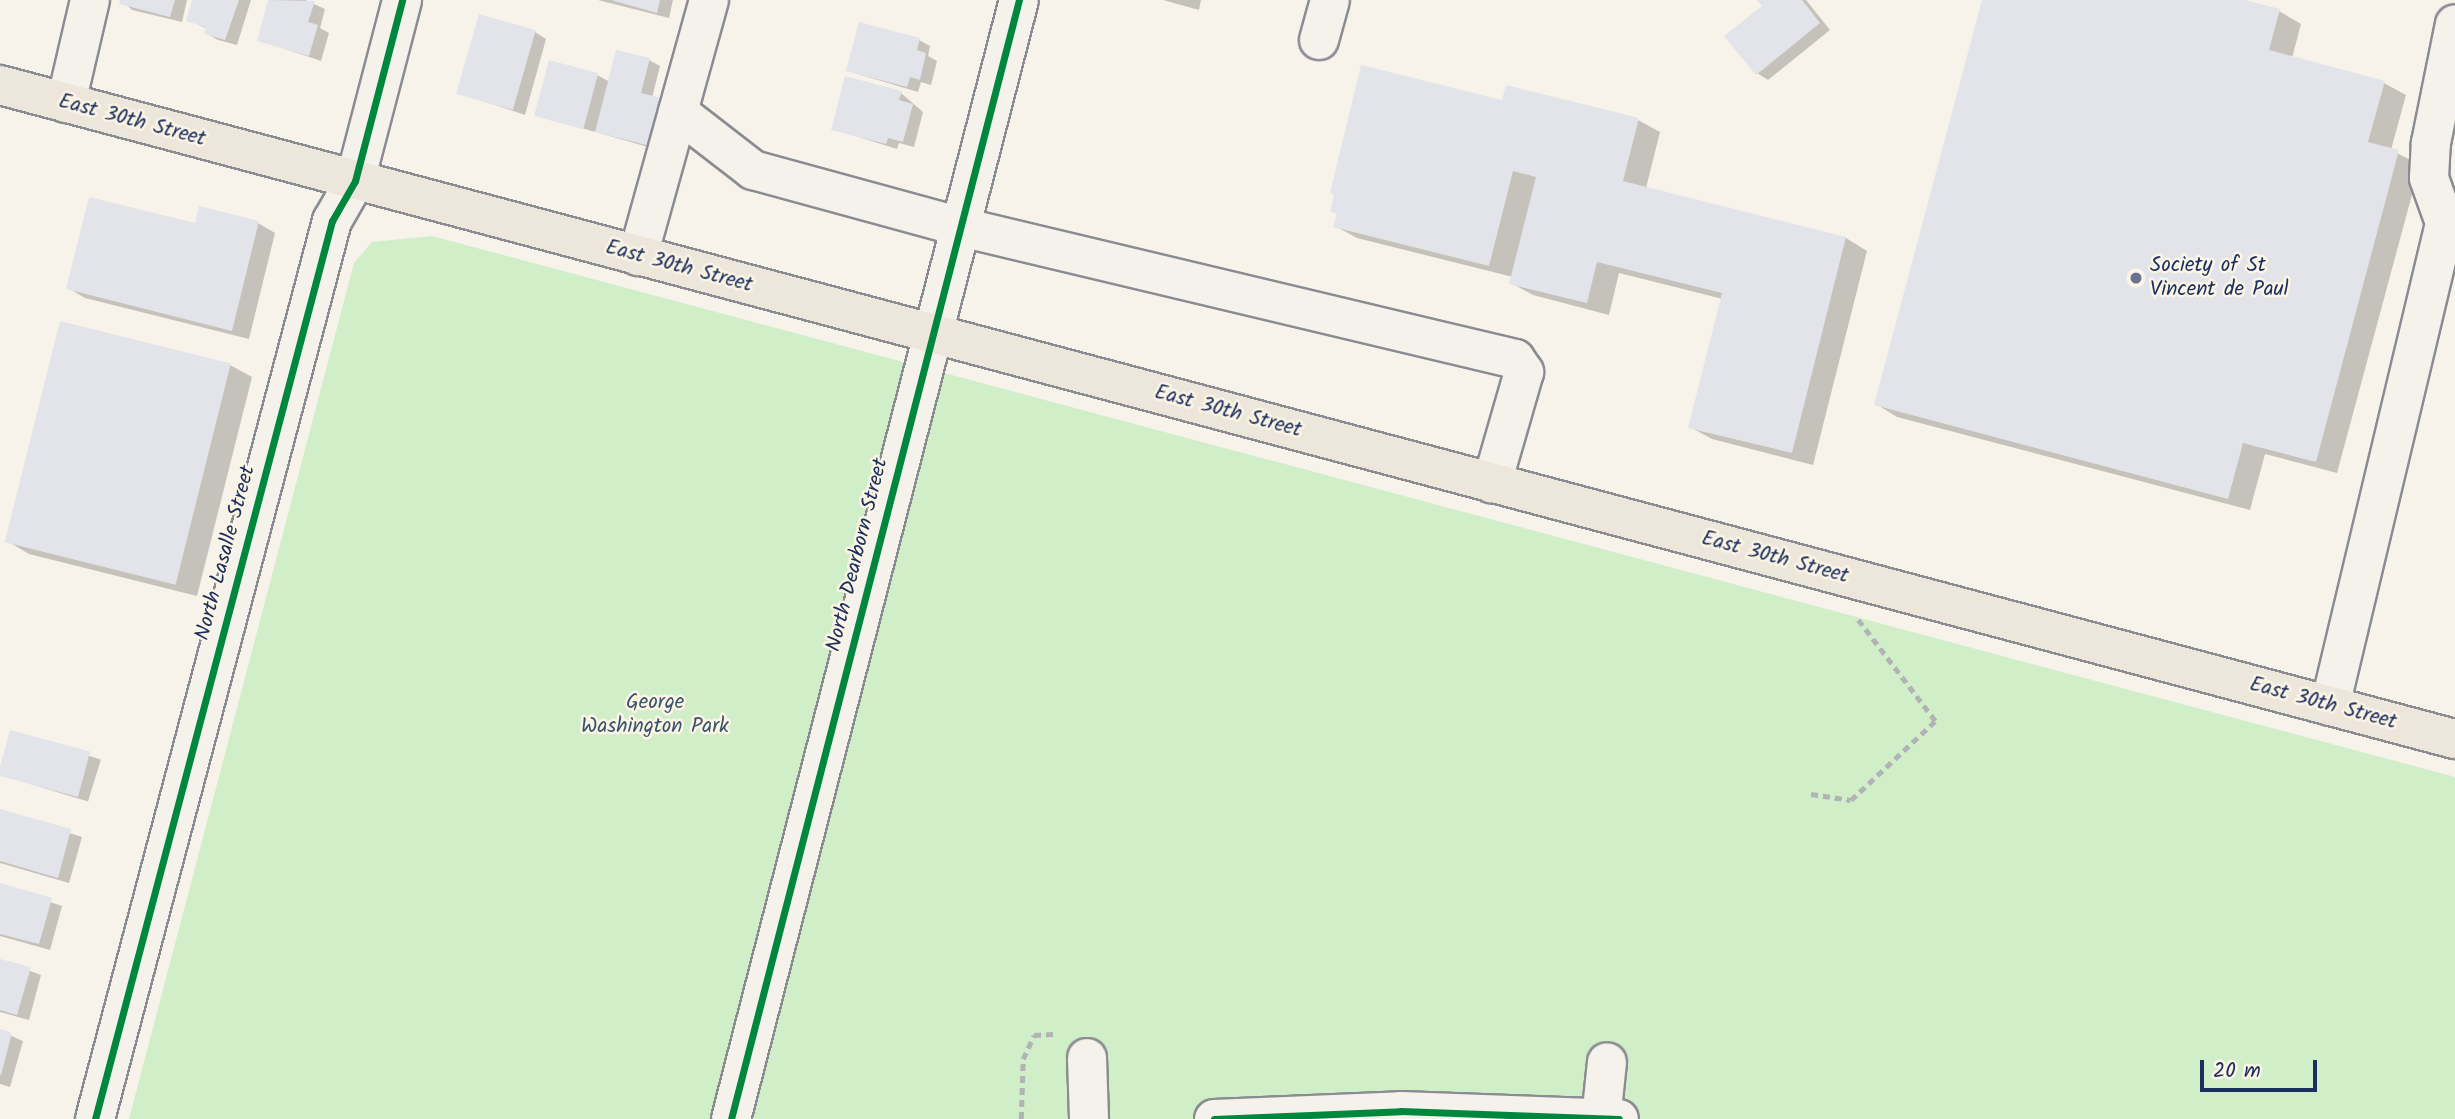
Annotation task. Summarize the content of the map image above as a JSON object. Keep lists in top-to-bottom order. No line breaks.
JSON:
{"streets":{"main road":["East 30th Street"],"street":["North Lasalle Street","North Dearborn Street"]},"crossings":[["East 30th Street","North Lasalle Street"],["East 30th Street","North Dearborn Street"]],"parks":["George Washington Park"],"places":["Society of St Vincent de Paul"],"scale_bar":"20 m"}
